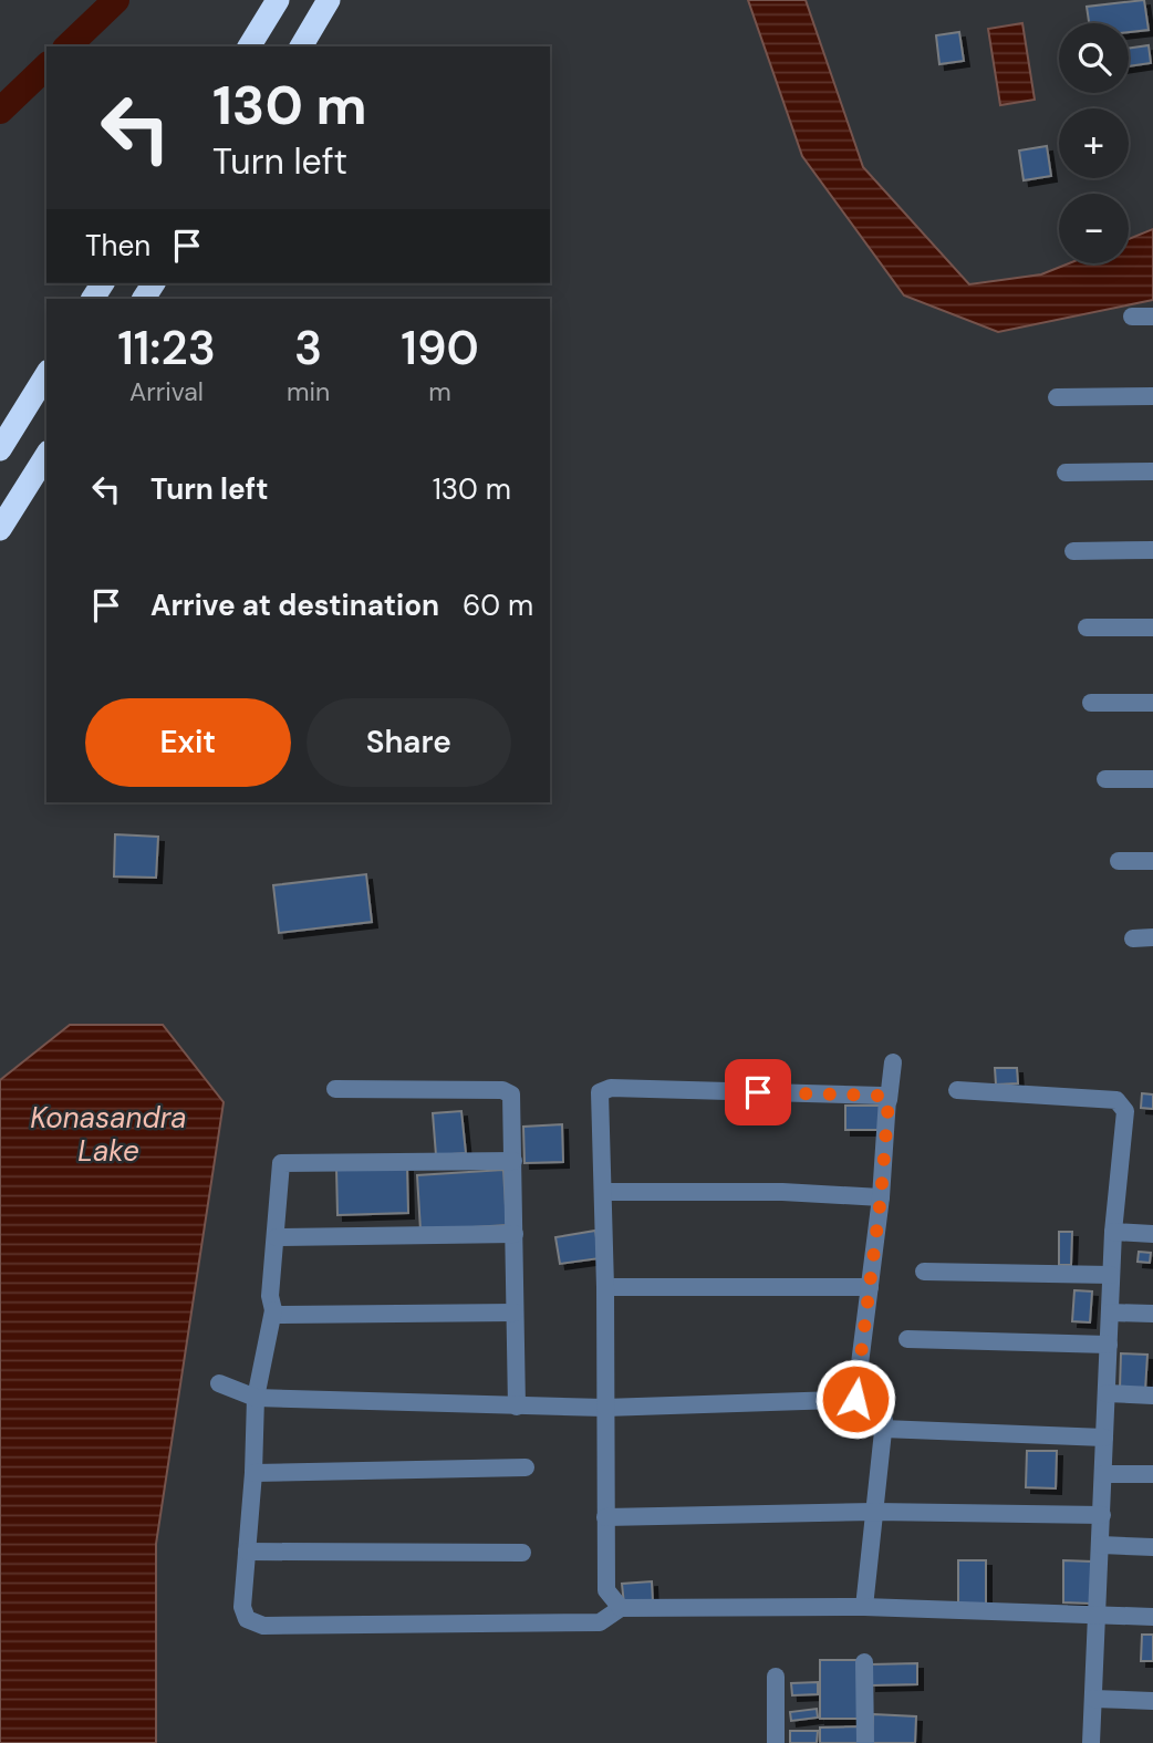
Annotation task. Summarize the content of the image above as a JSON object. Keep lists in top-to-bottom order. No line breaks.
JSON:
{"water":["Konasandra Lake"],"page":{"map_buttons":["+","−"],"turn":["130 m","Turn left"],"then":"Then","eta":["11:23","Arrival","3","min","190","m"],"list":[{"name":"Turn left","value":"130 m"},{"name":"Arrive at destination","value":"60 m"}],"buttons":["Exit","Share"]}}
